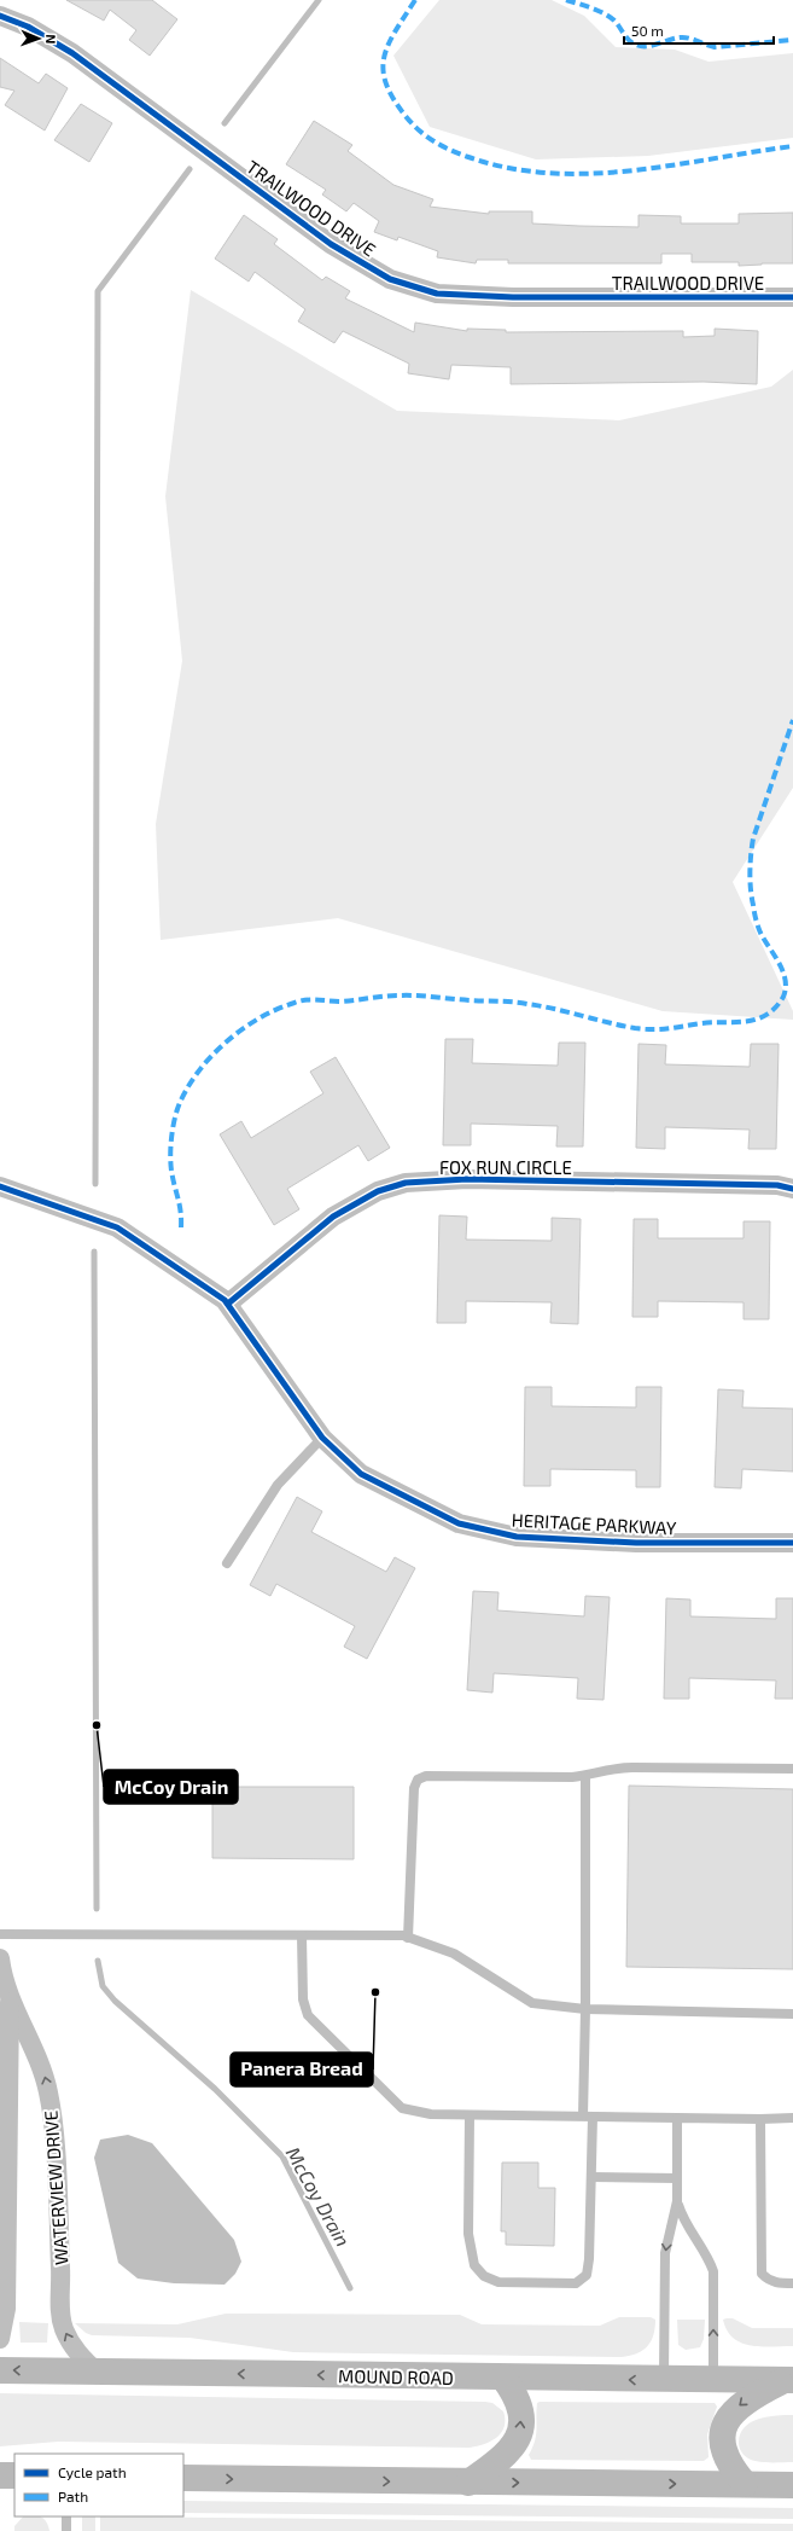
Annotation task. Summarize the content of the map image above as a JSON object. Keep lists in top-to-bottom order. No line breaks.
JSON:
{"streets":{"main road":["MOUND ROAD"],"street":["TRAILWOOD DRIVE","FOX RUN CIRCLE","HERITAGE PARKWAY","WATERVIEW DRIVE"]},"crossings":[["FOX RUN CIRCLE","HERITAGE PARKWAY"],["WATERVIEW DRIVE","MOUND ROAD"]],"water":["McCoy Drain"],"places":["McCoy Drain","Panera Bread"],"legend":["Cycle path","Path"],"scale_bar":"50 m","north":"right"}
